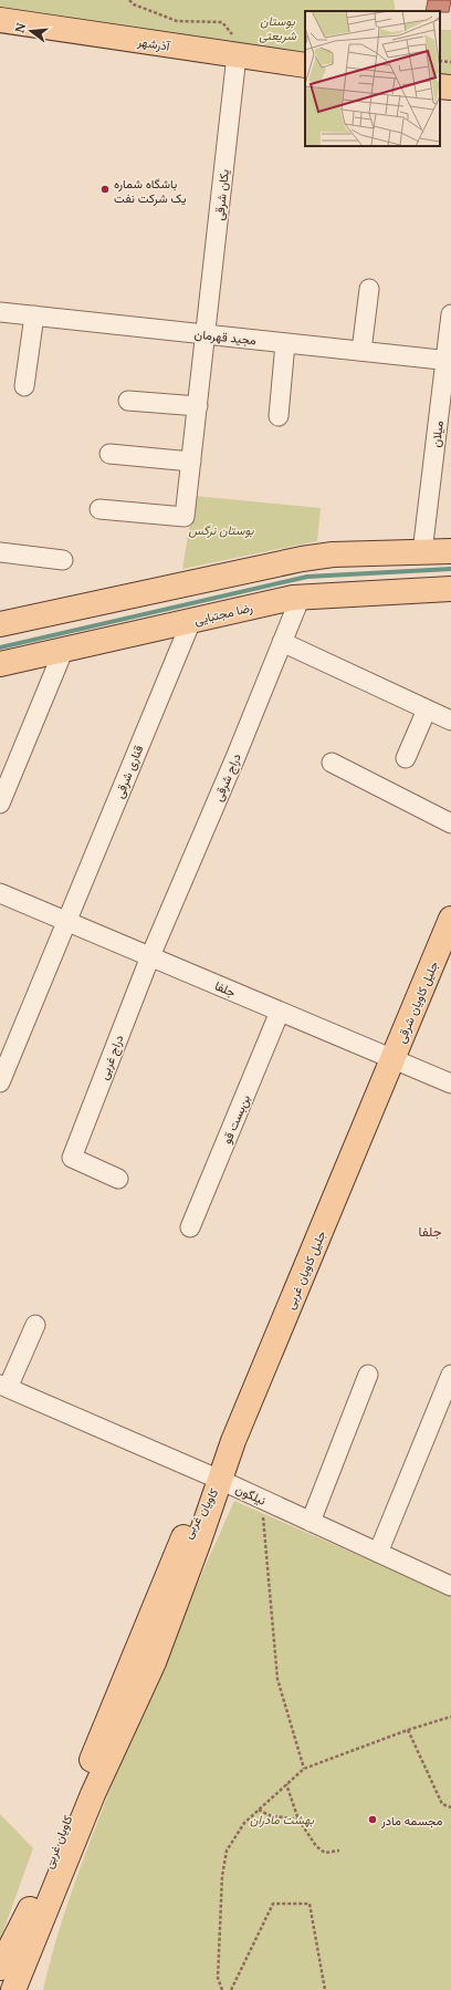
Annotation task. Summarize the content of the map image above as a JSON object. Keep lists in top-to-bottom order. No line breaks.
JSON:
{"streets":{"main road":["آذرشهر","رضا مجتبایی","جلیل کاویان شرقی","جلیل کاویان غربی","کاویان غربی"],"street":["یکان شرقی","مجید قهرمان","میلان","قناری شرقی","دراج شرقی","جلفا","دراج غربی","بن‌بست قو","نیلگون"]},"crossings":[["آذرشهر","یکان شرقی"],["یکان شرقی","مجید قهرمان"],["مجید قهرمان","میلان"],["رضا مجتبایی","قناری شرقی"],["رضا مجتبایی","دراج شرقی"],["قناری شرقی","جلفا"],["دراج شرقی","جلفا"],["دراج شرقی","دراج غربی"],["جلفا","جلیل کاویان شرقی"],["جلفا","دراج غربی"],["جلفا","بن‌بست قو"],["جلفا","جلیل کاویان غربی"],["جلیل کاویان شرقی","جلیل کاویان غربی"],["جلیل کاویان غربی","نیلگون"],["جلیل کاویان غربی","کاویان غربی"],["نیلگون","کاویان غربی"]],"districts":["جلفا"],"parks":["بوستان شریعتی","بوستان نرگس","بهشت مادران"],"places":["باشگاه شماره یک شرکت نفت","مجسمه مادر"],"north":"left"}
